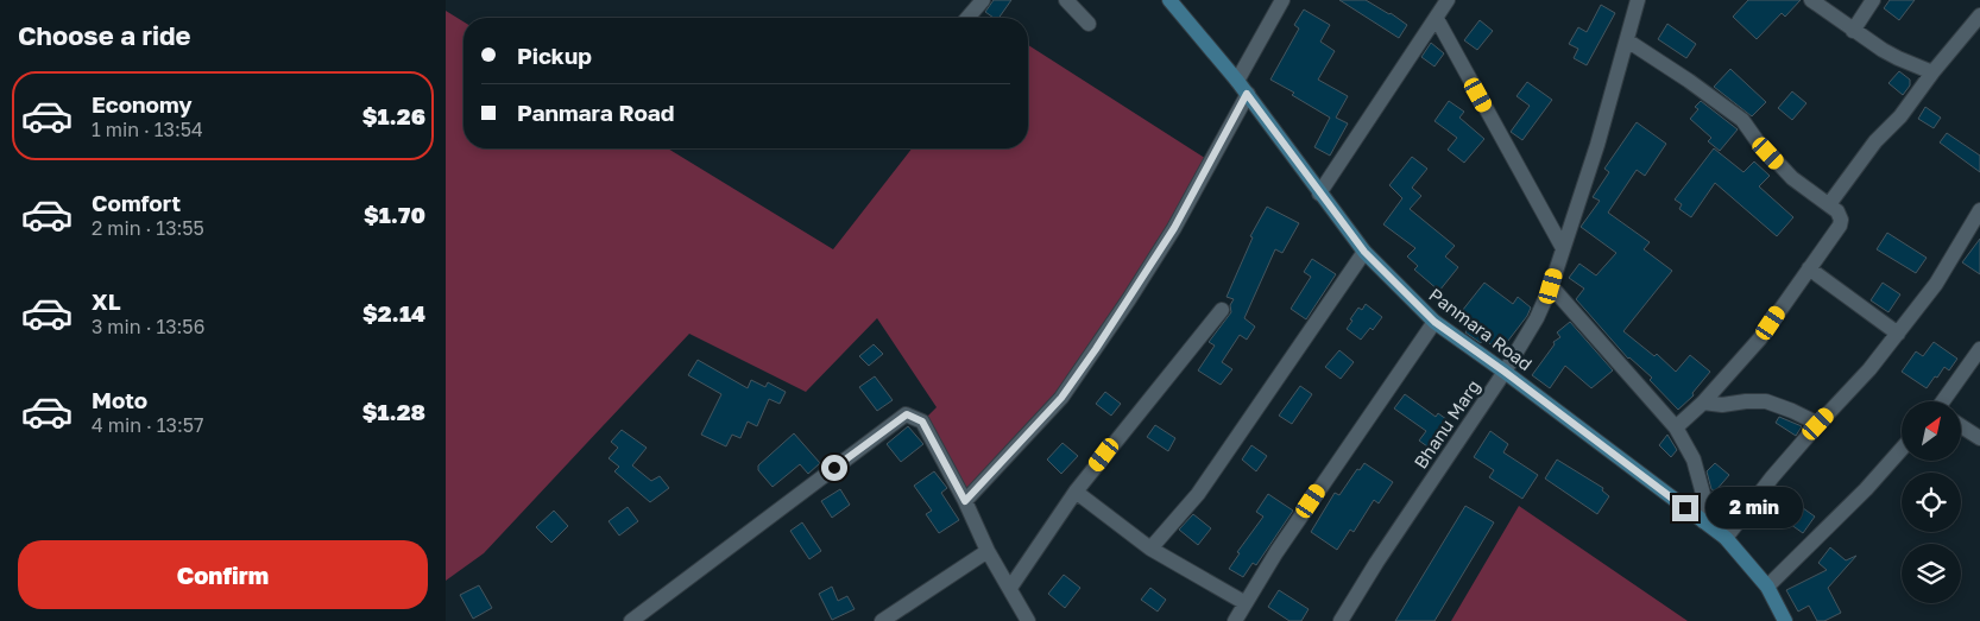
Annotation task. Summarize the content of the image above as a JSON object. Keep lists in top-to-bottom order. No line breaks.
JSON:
{"streets":{"street":["Panmara Road","Bhanu Marg"]},"crossings":[["Panmara Road","Bhanu Marg"]],"north":"top right","page":{"heading":"Choose a ride","banner":["Pickup","Panmara Road"],"list":[{"name":"Economy","note":"1 min · 13:54","value":"$1.26"},{"name":"Comfort","note":"2 min · 13:55","value":"$1.70"},{"name":"XL","note":"3 min · 13:56","value":"$2.14"},{"name":"Moto","note":"4 min · 13:57","value":"$1.28"}],"bubble":"2 min","buttons":"Confirm"}}
